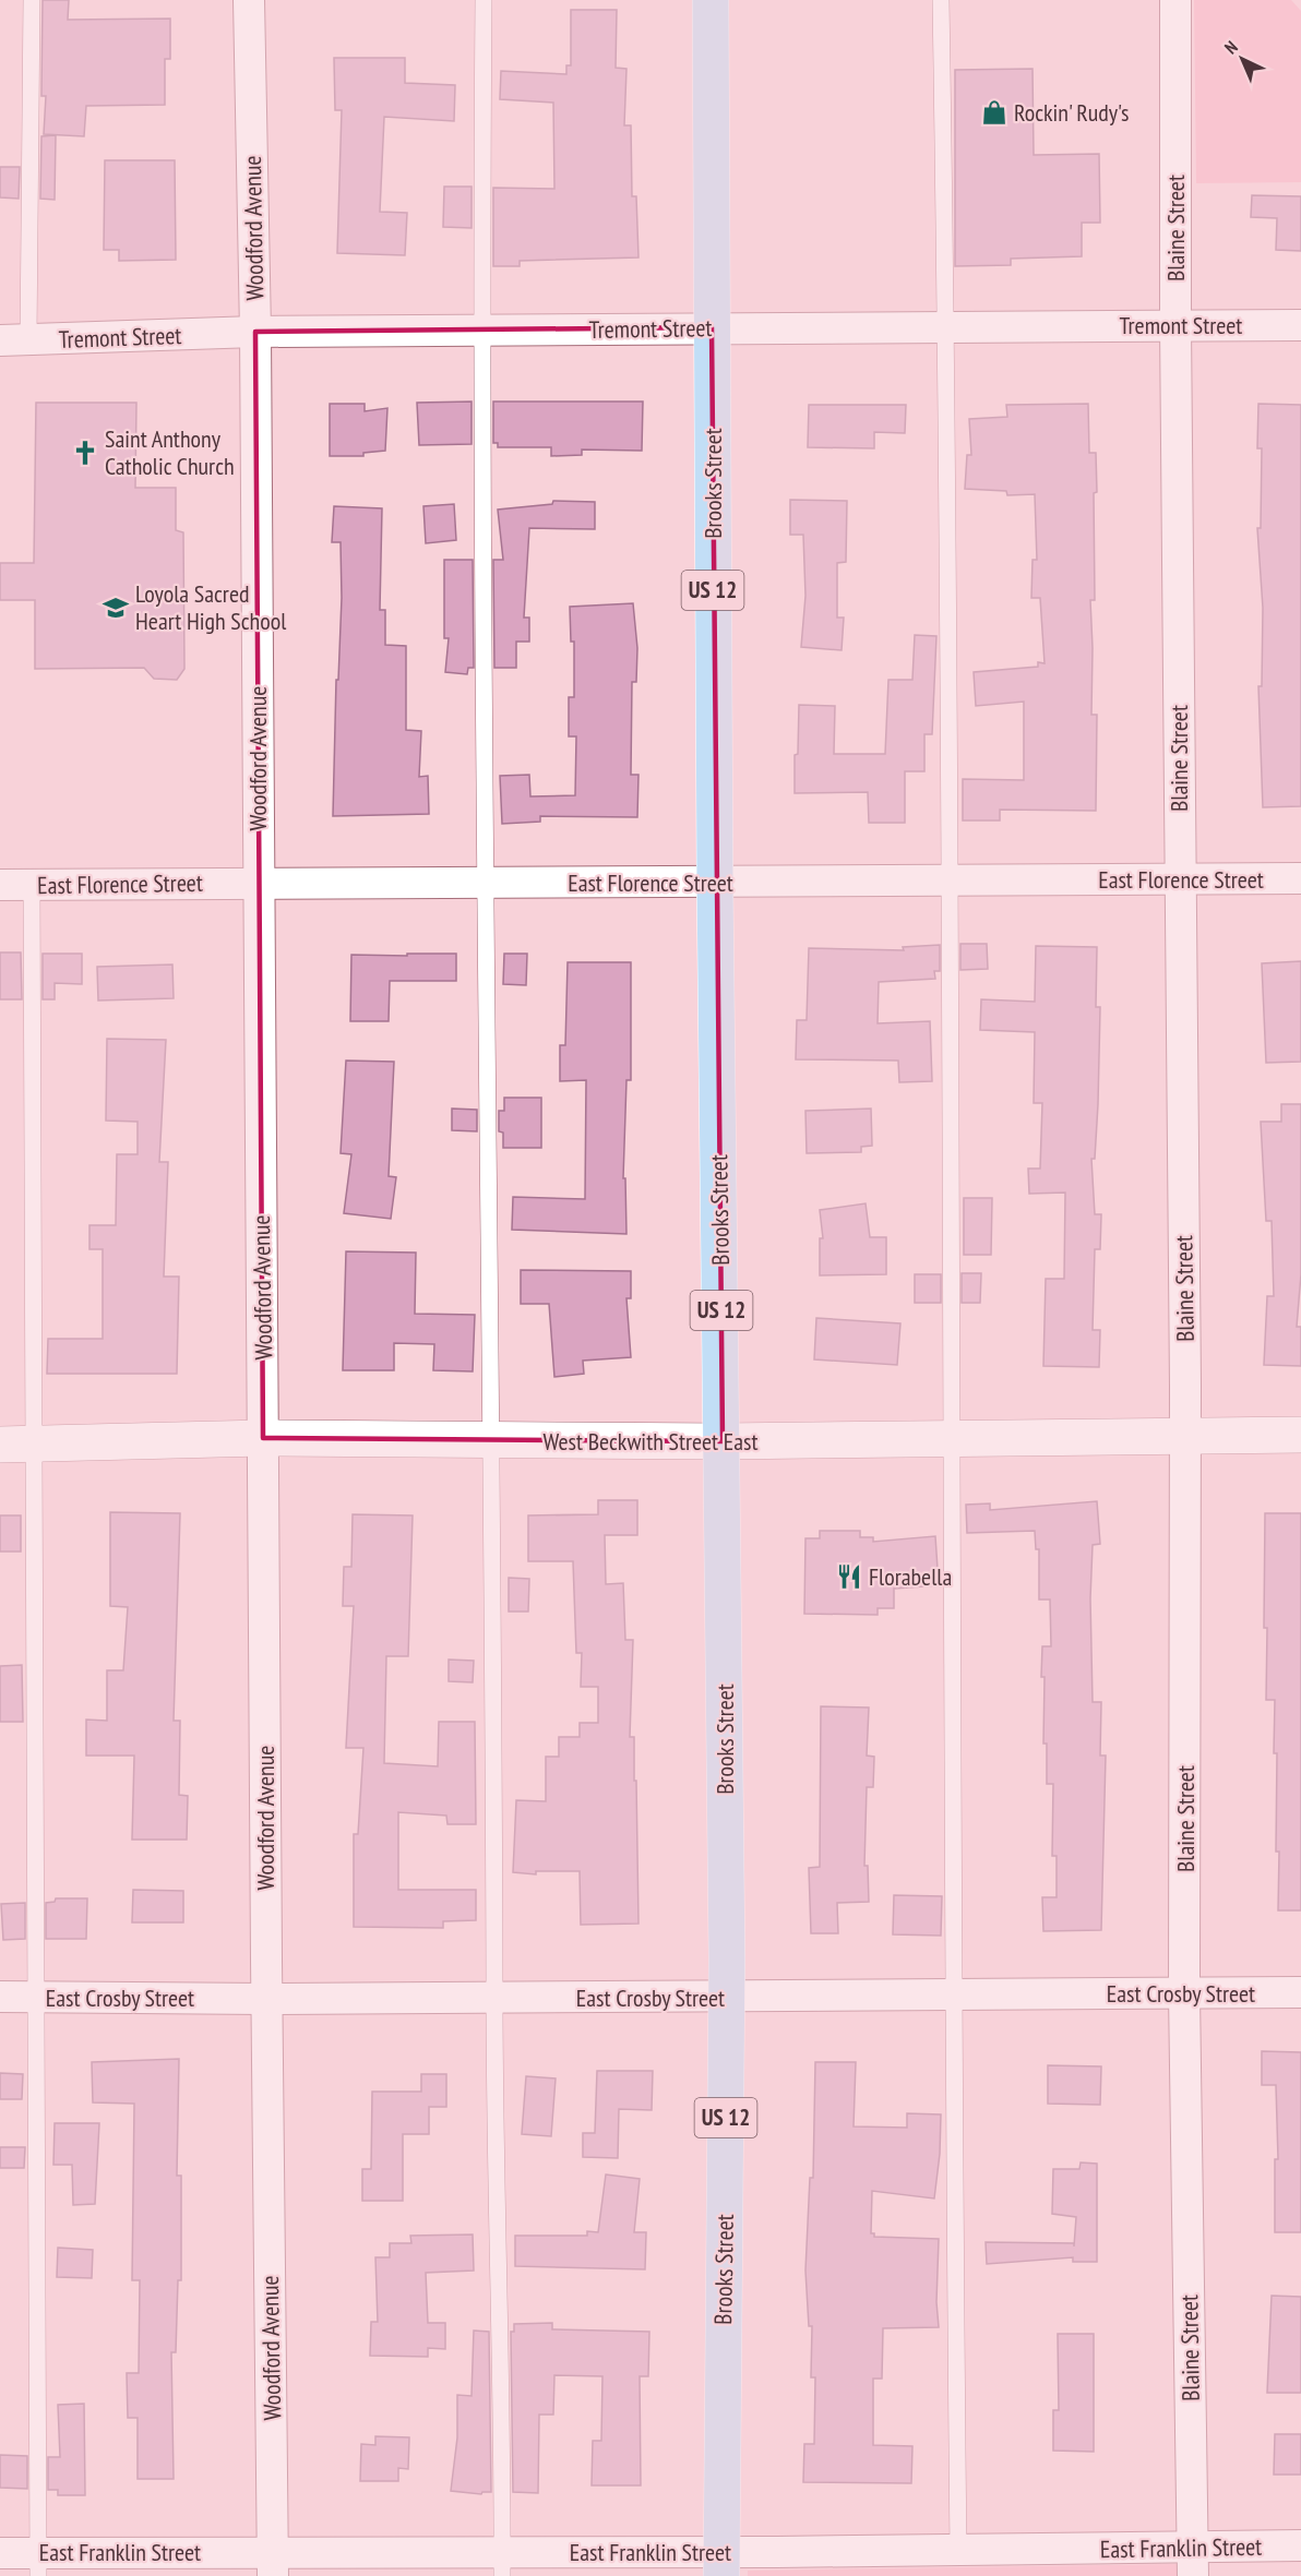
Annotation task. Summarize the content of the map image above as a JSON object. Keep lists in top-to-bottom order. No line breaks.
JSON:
{"streets":{"highway":["Brooks Street","US 12"],"street":["Woodford Avenue","Blaine Street","Tremont Street","East Florence Street","West Beckwith Street East","East Crosby Street","East Franklin Street"]},"crossings":[["Woodford Avenue","Tremont Street"],["Woodford Avenue","East Florence Street"],["Woodford Avenue","West Beckwith Street East"],["Woodford Avenue","East Crosby Street"],["Woodford Avenue","East Franklin Street"],["Blaine Street","Tremont Street"],["Blaine Street","East Florence Street"],["Blaine Street","West Beckwith Street East"],["Blaine Street","East Crosby Street"],["Blaine Street","East Franklin Street"],["Tremont Street","Brooks Street"],["Brooks Street","East Florence Street"],["Brooks Street","West Beckwith Street East"],["Brooks Street","East Crosby Street"],["Brooks Street","East Franklin Street"]],"places":{"shop":["Rockin' Rudy's"],"church":["Saint Anthony Catholic Church"],"school or university":["Loyola Sacred Heart High School"],"restaurant":["Florabella"]},"north":"top left"}
